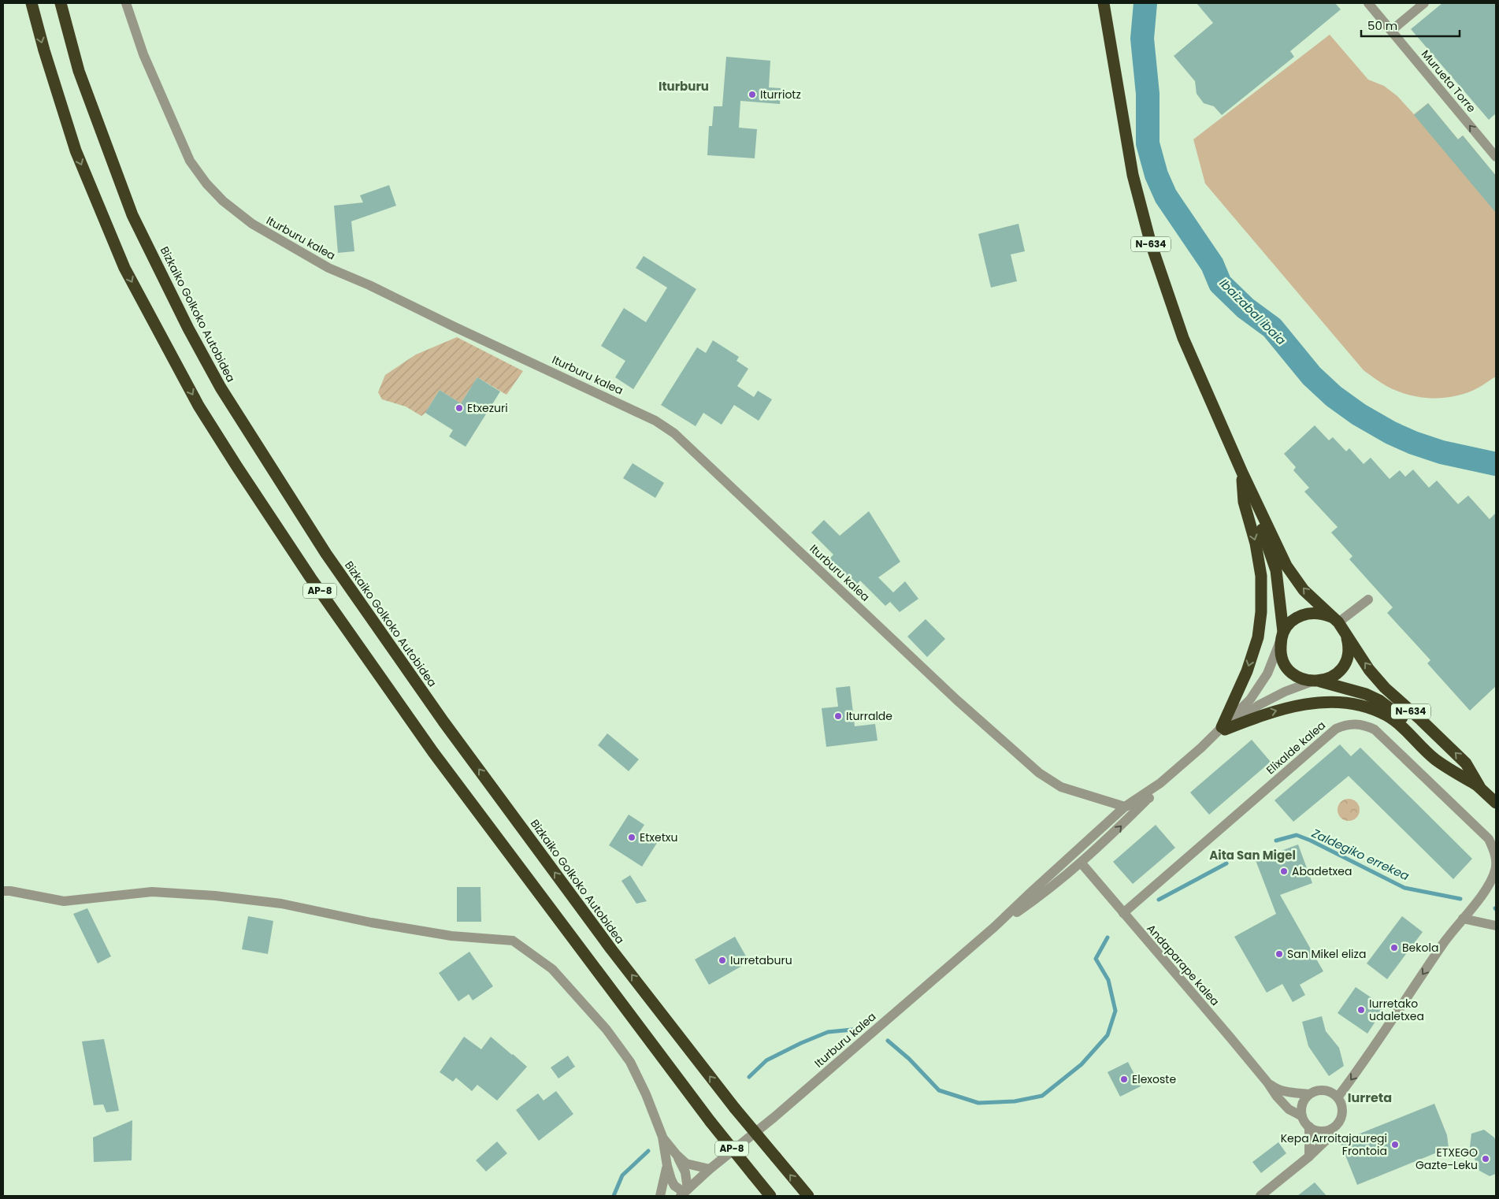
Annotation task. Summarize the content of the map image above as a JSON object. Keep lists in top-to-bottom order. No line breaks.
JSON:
{"streets":{"highway":["N-634","Bizkaiko Golkoko Autobidea","AP-8"],"street":["Murueta Torre","Iturburu kalea","Elixalde kalea","Andaparape kalea"]},"crossings":[["Elixalde kalea","Andaparape kalea"]],"one_way":["Murueta Torre"],"districts":["Iturburu","Aita San Migel","Iurreta"],"water":["Ibaizabal ibaia","Zaldegiko errekea"],"places":["Iturriotz","Etxezuri","Iturralde","Etxetxu","Abadetxea","Bekola","San Mikel eliza","Iurretaburu","Iurretako udaletxea","Elexoste","Kepa Arroitajauregi Frontoia","ETXEGO Gazte-Leku"],"scale_bar":"50 m"}
